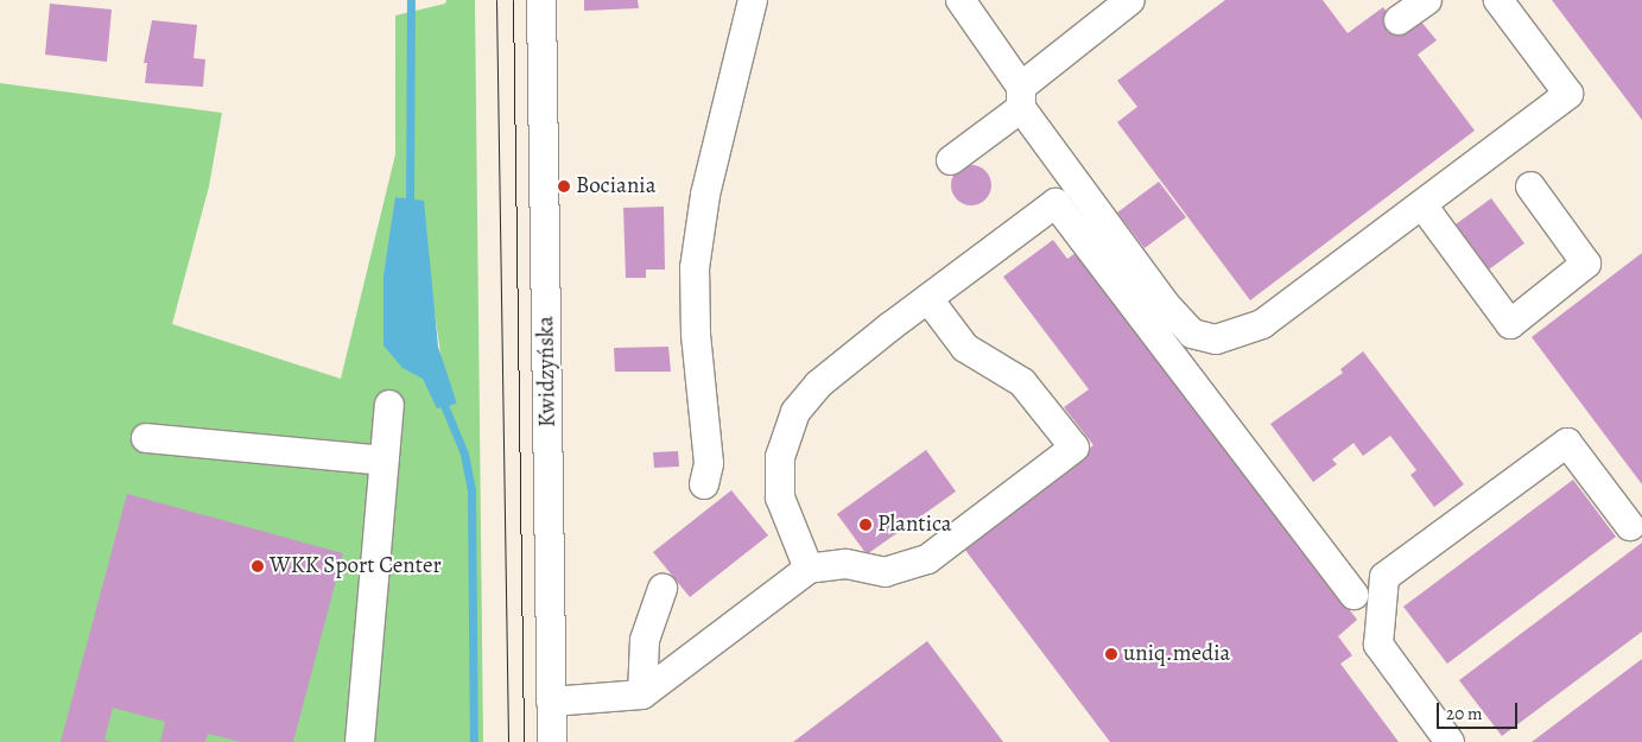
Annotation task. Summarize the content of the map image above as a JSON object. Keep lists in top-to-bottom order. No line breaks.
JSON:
{"streets":{"street":["Kwidzyńska"]},"places":["Bociania","Plantica","WKK Sport Center","uniq.media"],"scale_bar":"20 m"}
